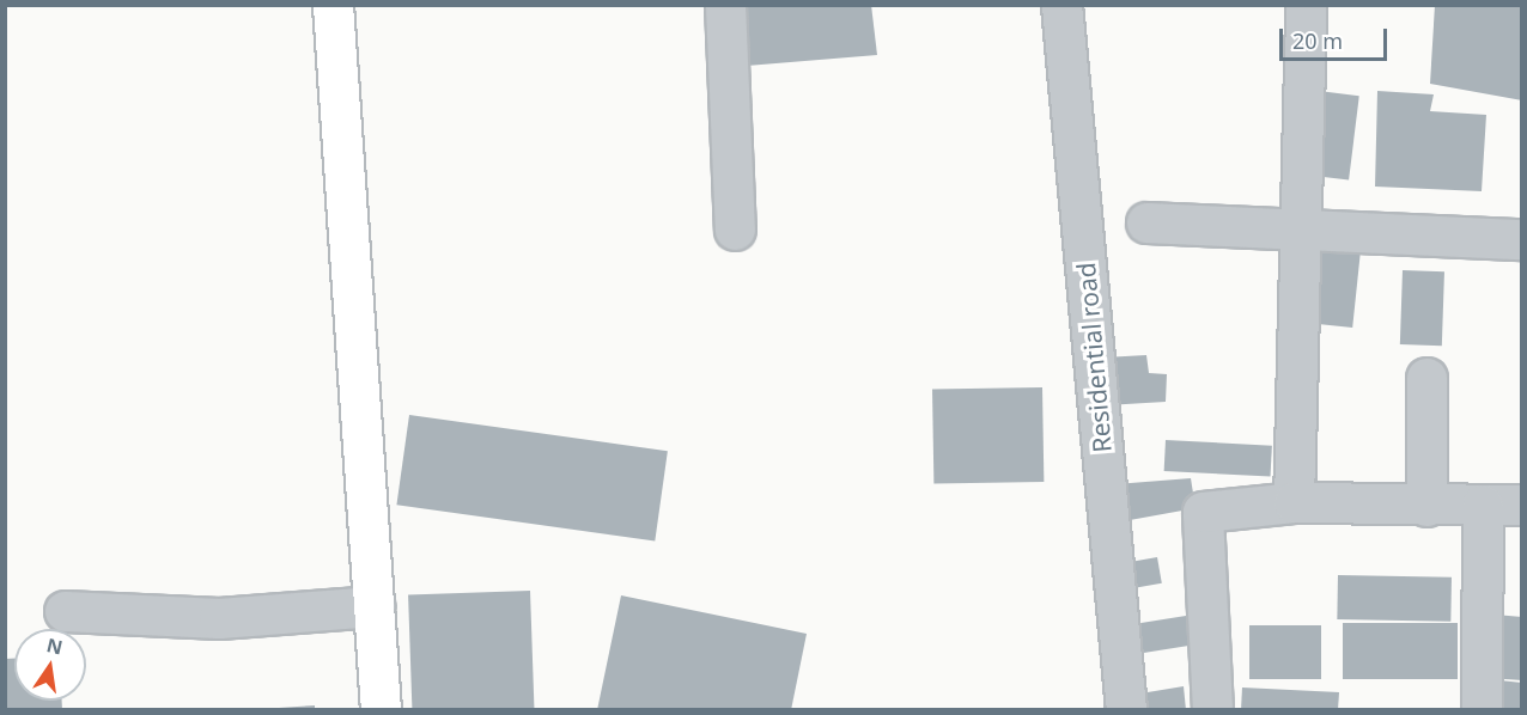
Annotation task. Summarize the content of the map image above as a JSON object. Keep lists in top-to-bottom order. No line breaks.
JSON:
{"streets":{"street":["Residential road"]},"scale_bar":"20 m","north":"top"}
